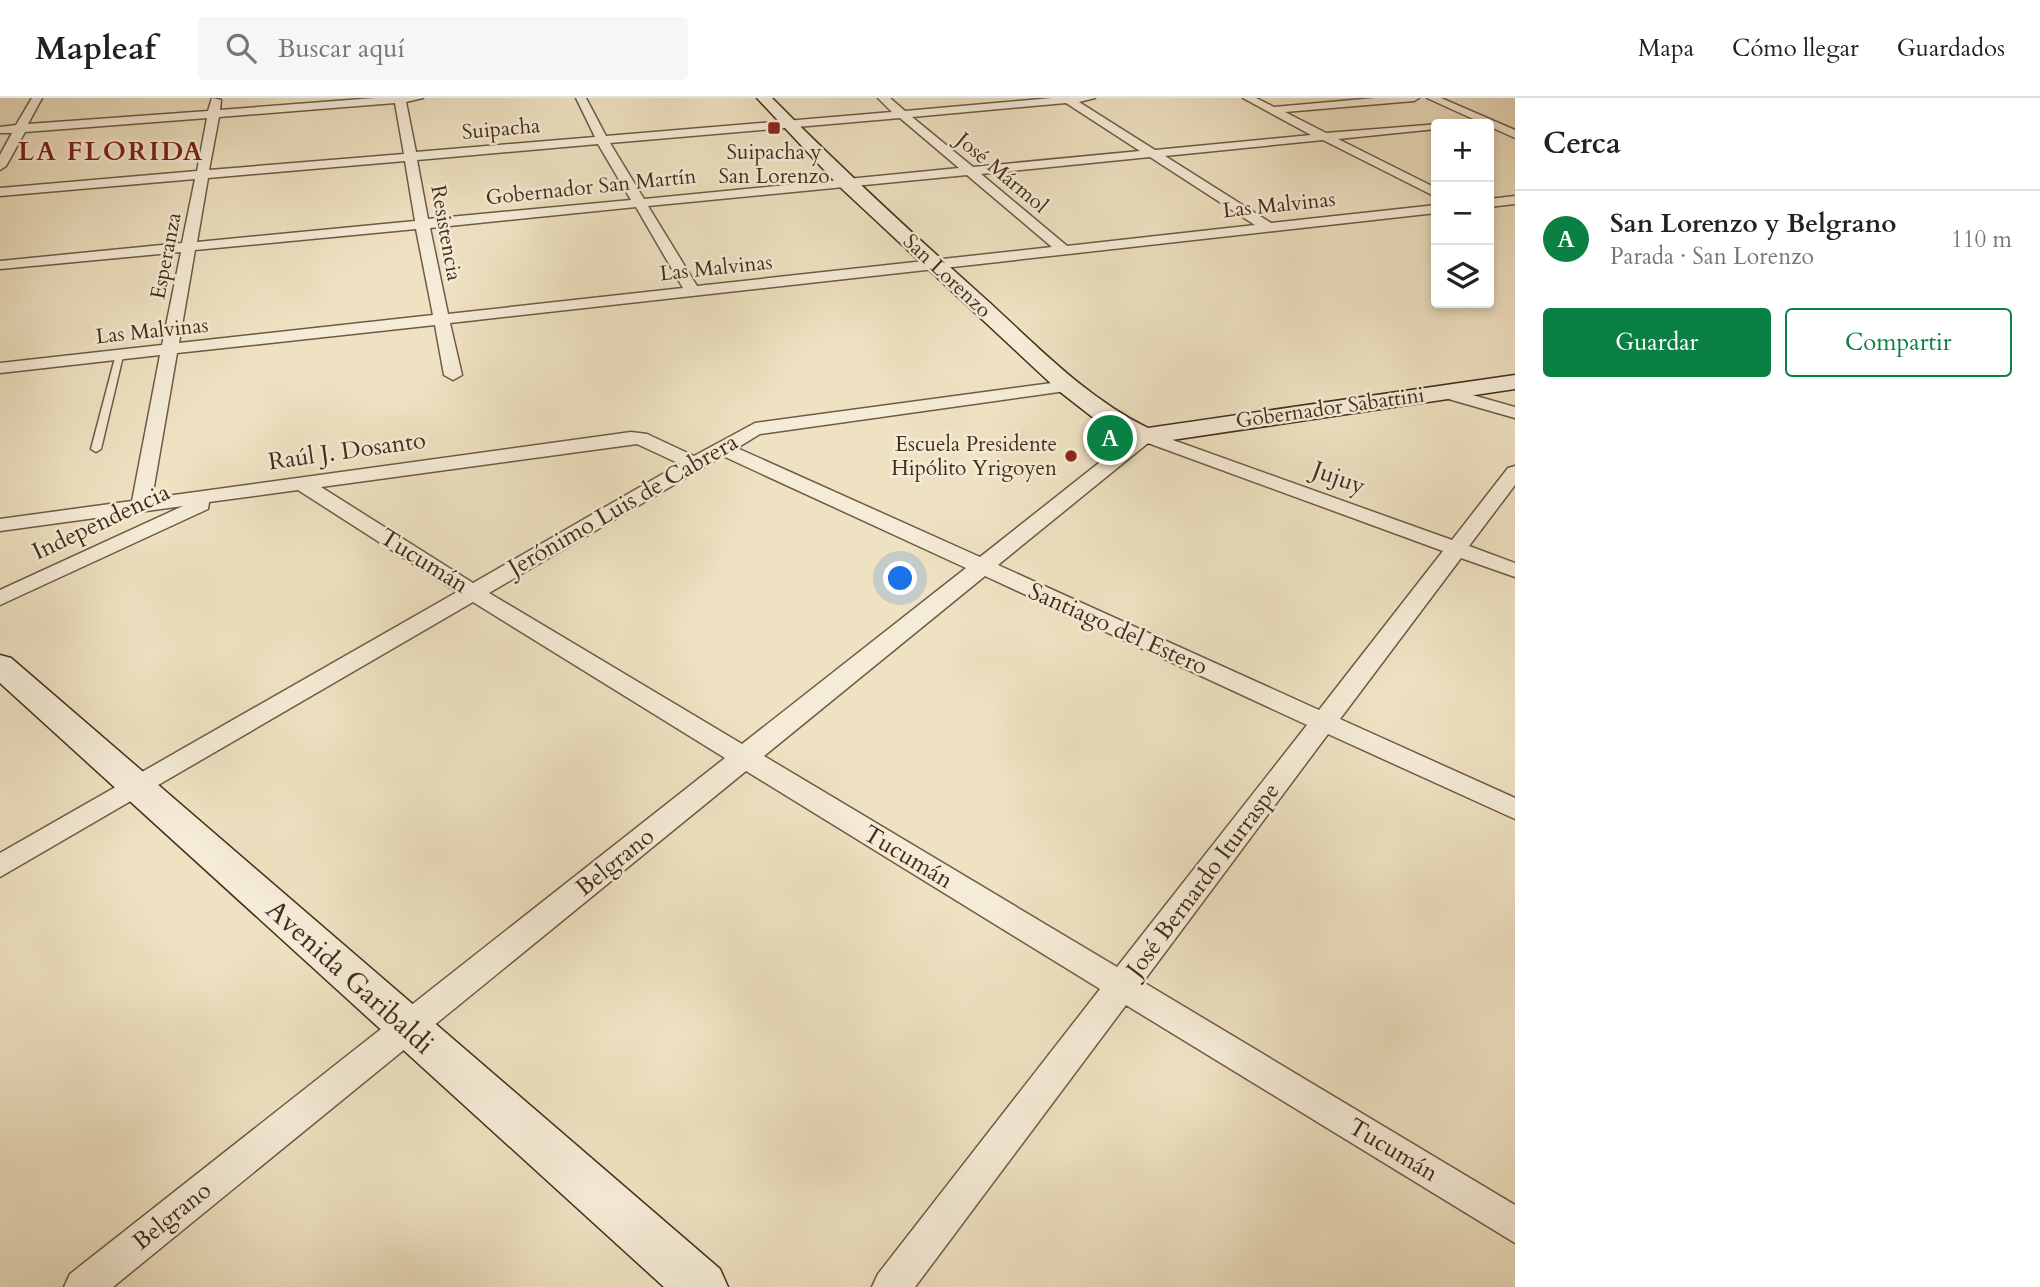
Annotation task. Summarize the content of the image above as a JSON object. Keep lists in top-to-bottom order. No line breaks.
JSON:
{"streets":{"main road":["San Lorenzo","Gobernador Sabattini","Avenida Garibaldi"],"street":["Suipacha","José Mármol","Gobernador San Martín","Las Malvinas","Resistencia","Esperanza","Raúl J. Dosanto","Jujuy","Jerónimo Luis de Cabrera","Independencia","Tucumán","Santiago del Estero","Belgrano","José Bernardo Iturraspe"]},"crossings":[["Suipacha","José Mármol"],["Suipacha","Resistencia"],["Suipacha","Esperanza"],["Suipacha","San Lorenzo"],["José Mármol","Gobernador San Martín"],["José Mármol","Las Malvinas"],["Gobernador San Martín","Resistencia"],["Gobernador San Martín","Esperanza"],["Gobernador San Martín","San Lorenzo"],["Las Malvinas","Resistencia"],["Las Malvinas","Esperanza"],["Las Malvinas","San Lorenzo"],["Esperanza","Raúl J. Dosanto"],["San Lorenzo","Gobernador Sabattini"],["San Lorenzo","Jujuy"],["San Lorenzo","Jerónimo Luis de Cabrera"],["San Lorenzo","Belgrano"],["Gobernador Sabattini","Jujuy"],["Gobernador Sabattini","Belgrano"],["Raúl J. Dosanto","Jerónimo Luis de Cabrera"],["Raúl J. Dosanto","Independencia"],["Raúl J. Dosanto","Tucumán"],["Jujuy","Belgrano"],["Jujuy","José Bernardo Iturraspe"],["Jerónimo Luis de Cabrera","Tucumán"],["Jerónimo Luis de Cabrera","Santiago del Estero"],["Jerónimo Luis de Cabrera","Avenida Garibaldi"],["Tucumán","Belgrano"],["Tucumán","José Bernardo Iturraspe"],["Santiago del Estero","Belgrano"],["Santiago del Estero","José Bernardo Iturraspe"],["Belgrano","Avenida Garibaldi"]],"districts":["LA FLORIDA"],"places":{"transit":["Suipacha y San Lorenzo"],"other":["Escuela Presidente Hipólito Yrigoyen"]},"page":{"header":"Mapleaf","search":"Buscar aquí","nav":["Mapa","Cómo llegar","Guardados"],"heading":"Cerca","map_buttons":["+","−"],"list":[{"mark":"A","name":"San Lorenzo y Belgrano","note":"Parada · San Lorenzo","value":"110 m"}],"buttons":["Guardar","Compartir"],"pins":"A"}}
